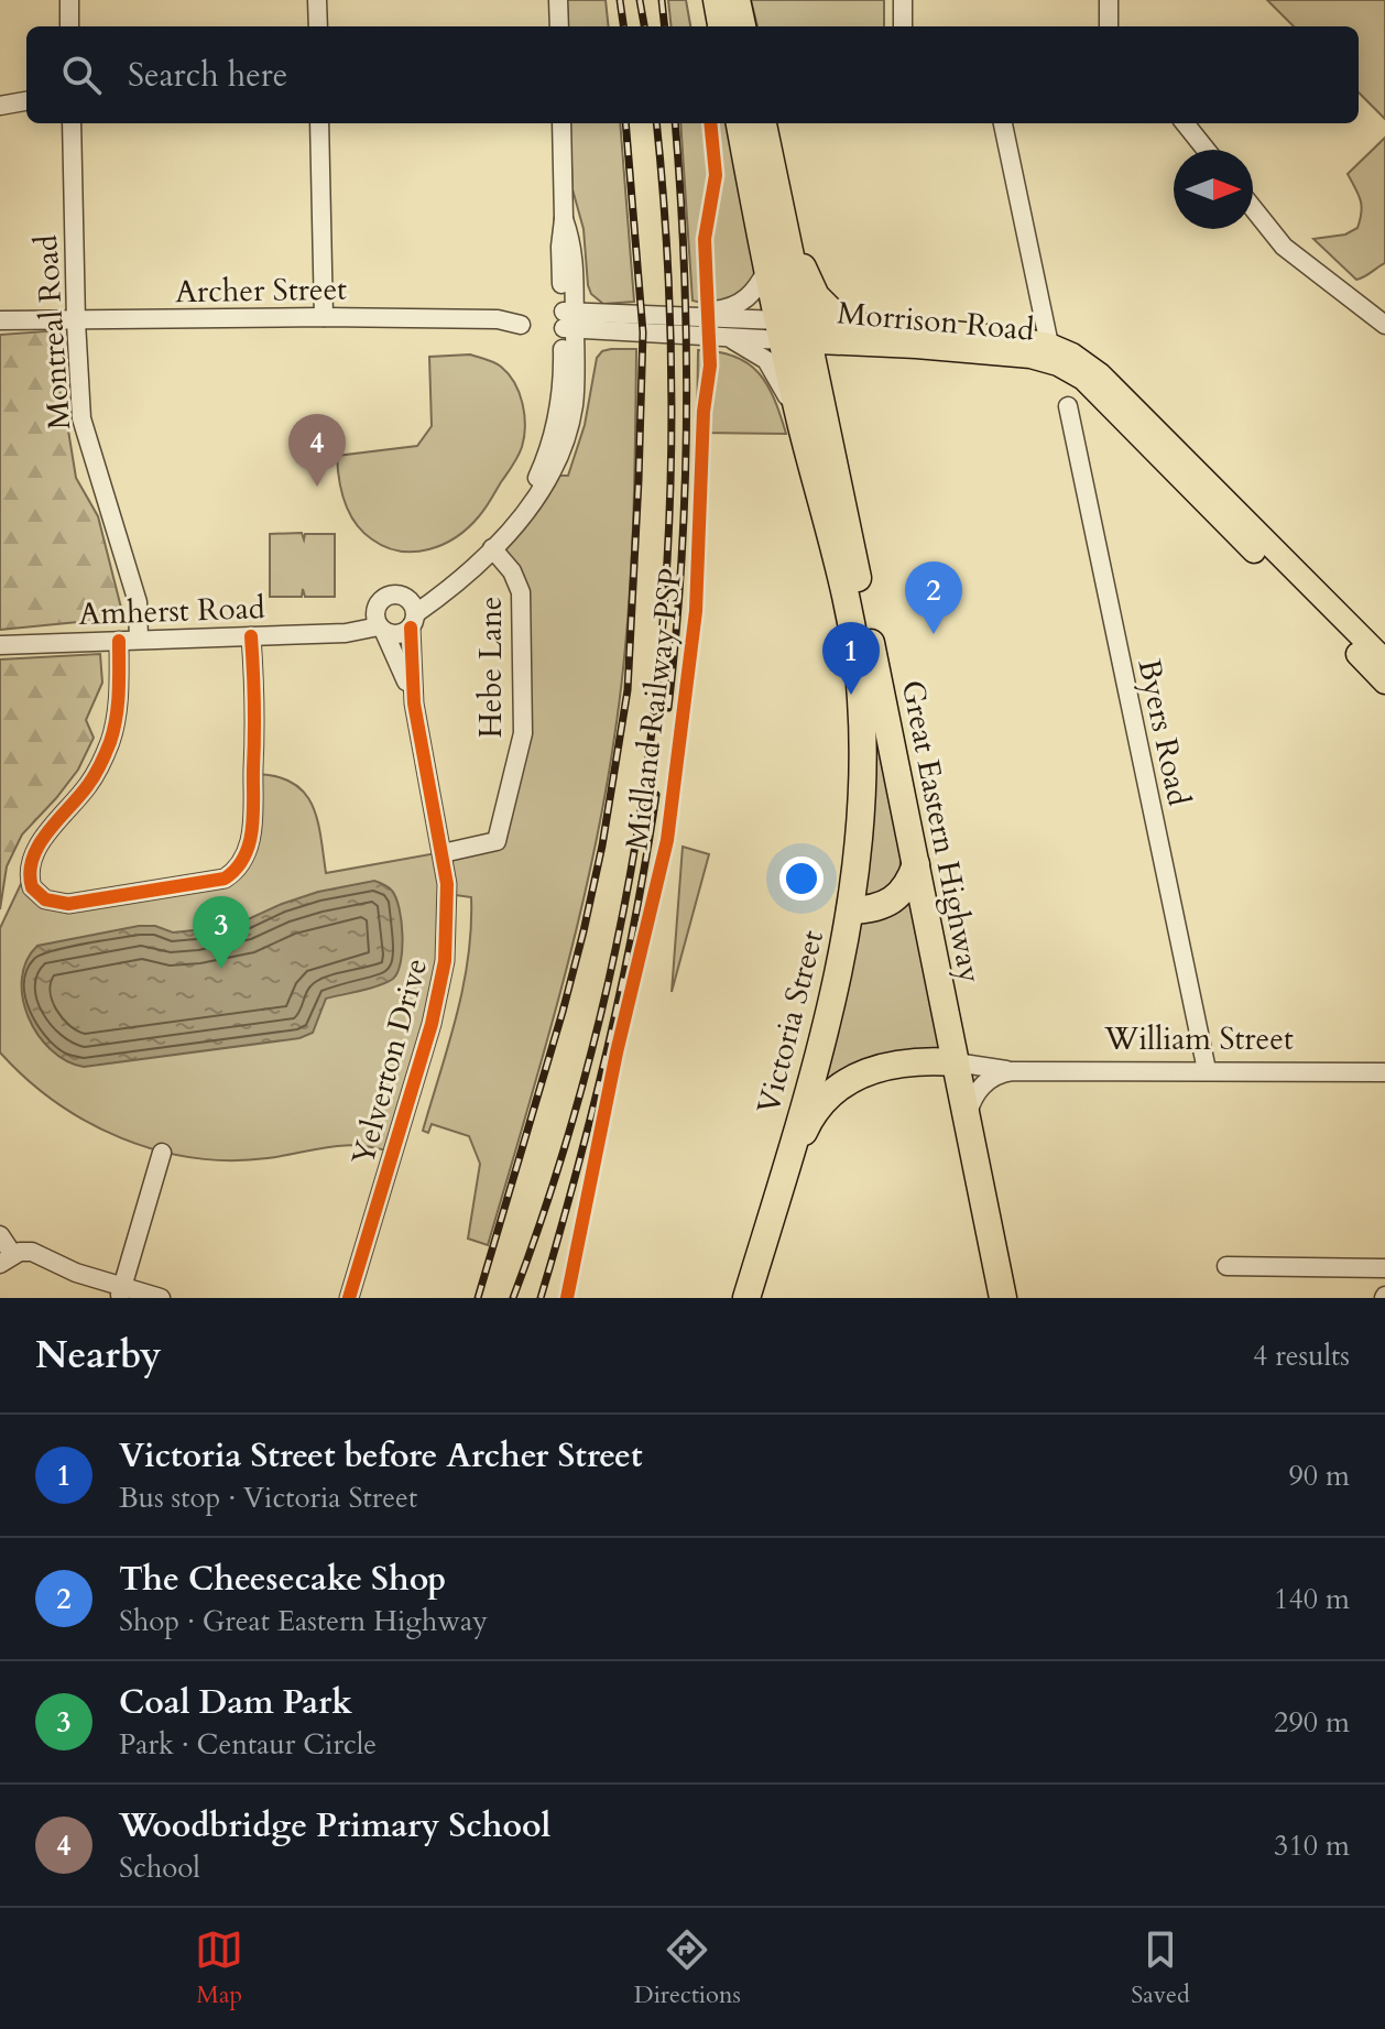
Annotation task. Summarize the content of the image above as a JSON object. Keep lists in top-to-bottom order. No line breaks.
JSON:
{"streets":{"highway":["Great Eastern Highway","Victoria Street","William Street"],"main road":["Morrison Road"],"street":["Archer Street","Montreal Road","Amherst Road","Hebe Lane","Byers Road","Yelverton Drive"],"cycle path":["Midland Railway PSP"]},"crossings":[["Archer Street","Montreal Road"],["Morrison Road","Great Eastern Highway"],["Morrison Road","Victoria Street"],["Montreal Road","Amherst Road"],["Amherst Road","Yelverton Drive"],["Hebe Lane","Yelverton Drive"],["Byers Road","William Street"],["Great Eastern Highway","Victoria Street"],["Great Eastern Highway","William Street"],["Victoria Street","William Street"]],"north":"right","page":{"search":"Search here","pins":["4","2","1","3"],"heading":["Nearby","4 results"],"list":[{"mark":"1","name":"Victoria Street before Archer Street","note":"Bus stop · Victoria Street","value":"90 m"},{"mark":"2","name":"The Cheesecake Shop","note":"Shop · Great Eastern Highway","value":"140 m"},{"mark":"3","name":"Coal Dam Park","note":"Park · Centaur Circle","value":"290 m"},{"mark":"4","name":"Woodbridge Primary School","note":"School","value":"310 m"}],"nav":["Map","Directions","Saved"]}}
